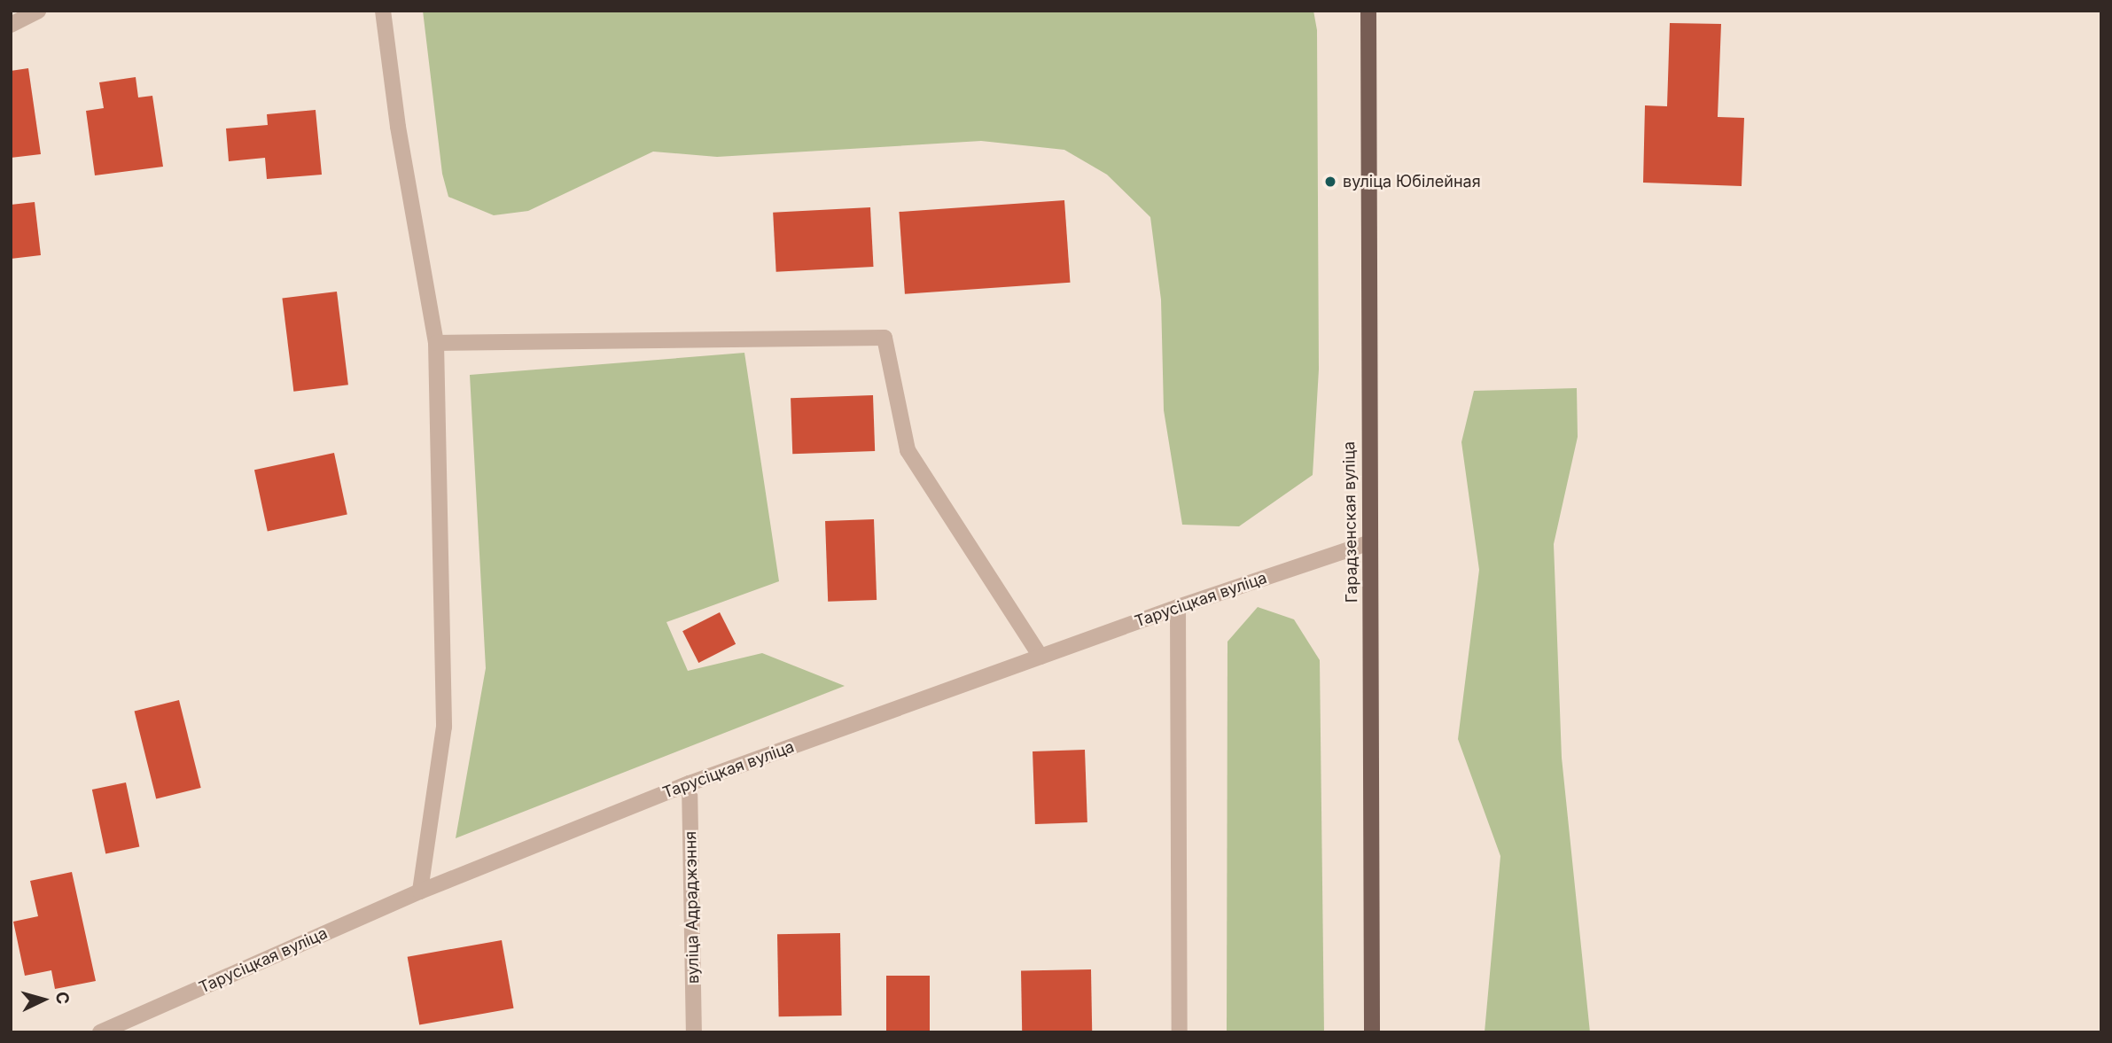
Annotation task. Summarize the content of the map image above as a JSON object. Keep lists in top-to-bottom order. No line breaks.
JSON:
{"streets":{"main road":["Гарадзенская вуліца"],"street":["Тарусіцкая вуліца","вуліца Адраджэння"]},"crossings":[["Гарадзенская вуліца","Тарусіцкая вуліца"],["Тарусіцкая вуліца","вуліца Адраджэння"]],"places":["вуліца Юбілейная"],"north":"right"}
